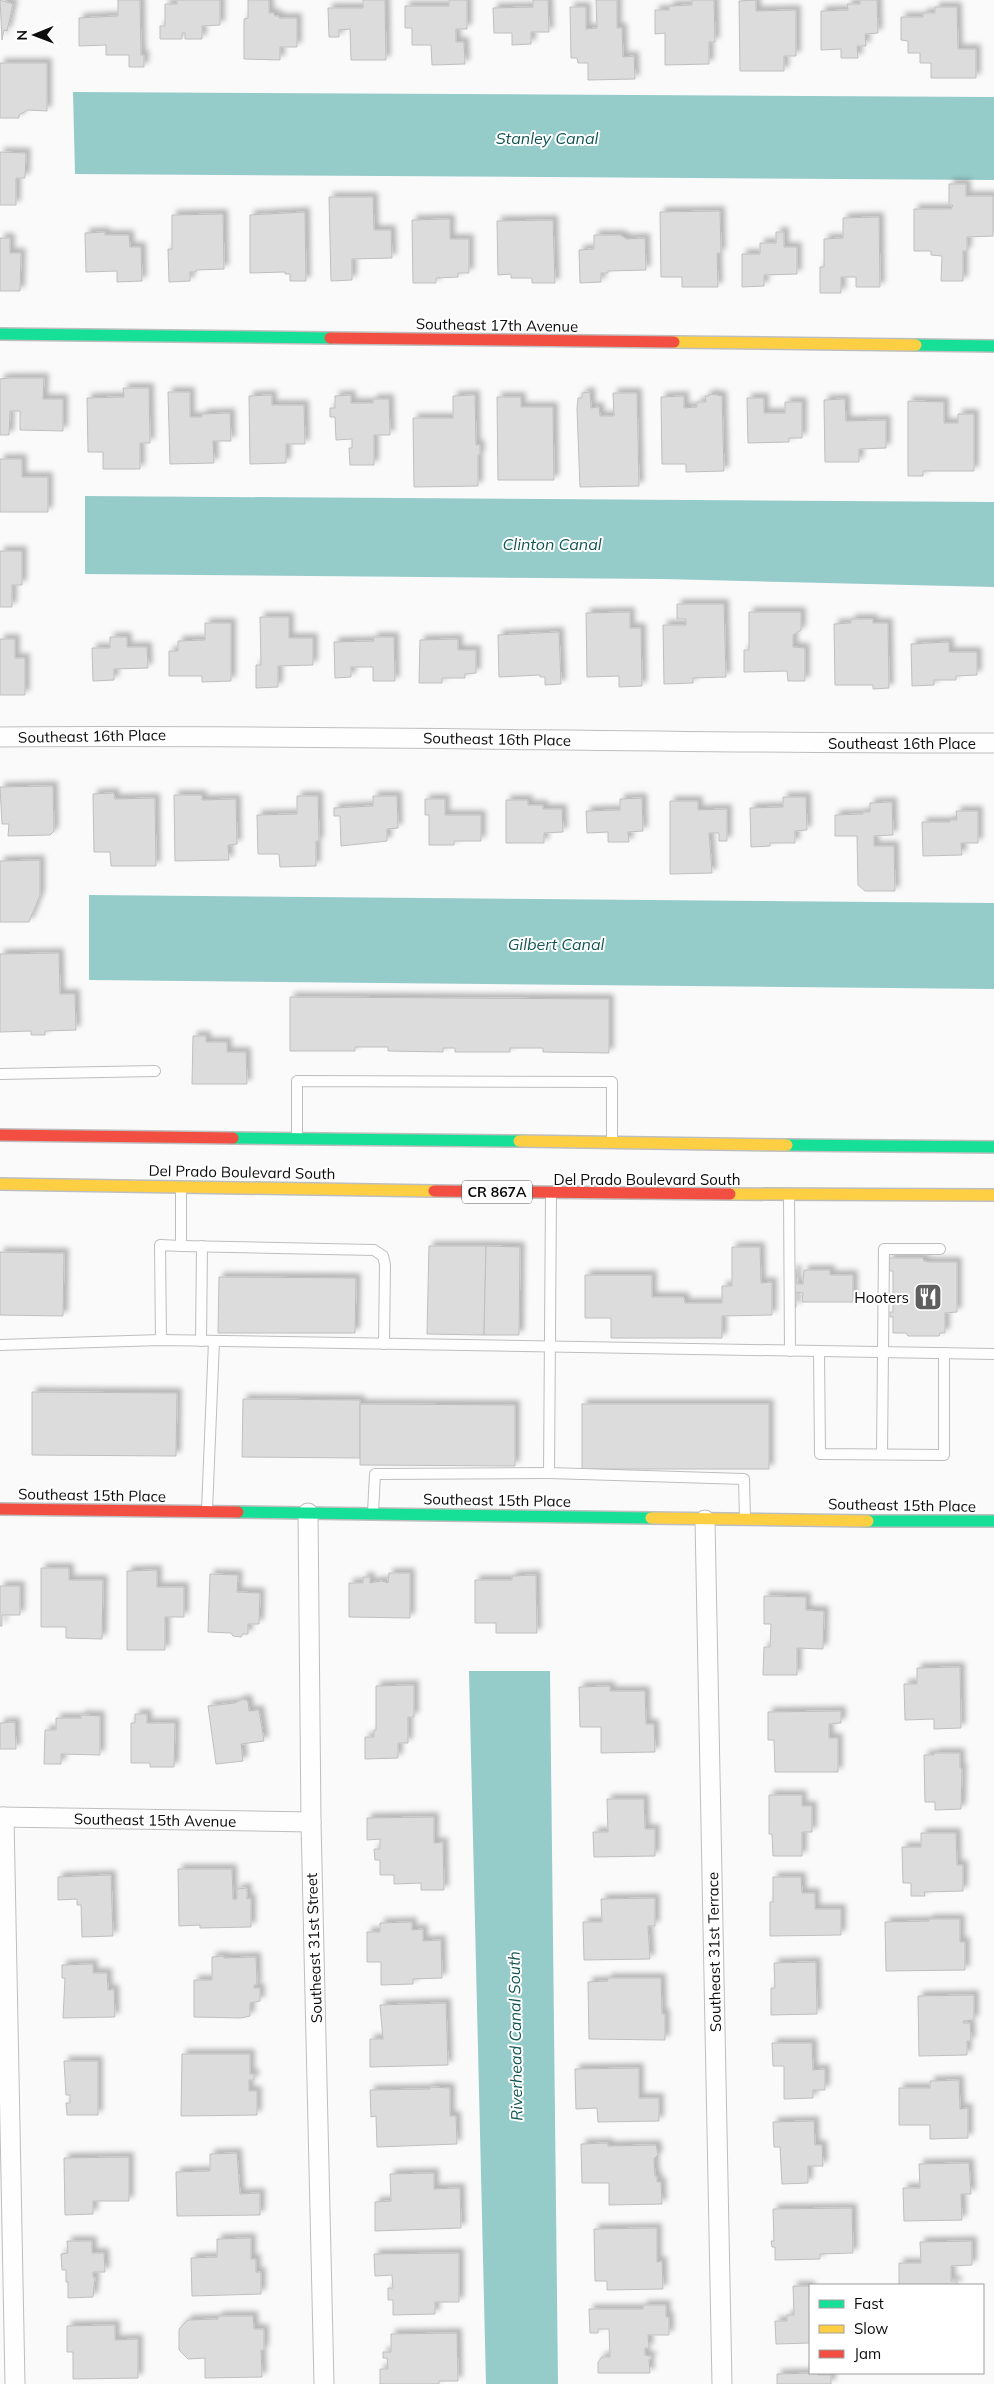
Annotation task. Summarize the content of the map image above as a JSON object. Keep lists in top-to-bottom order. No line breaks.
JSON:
{"streets":{"street":["Southeast 17th Avenue","Southeast 16th Place","Del Prado Boulevard South","CR 867A","Southeast 15th Place","Southeast 15th Avenue","Southeast 31st Street","Southeast 31st Terrace"]},"crossings":[["Southeast 15th Place","Southeast 31st Street"],["Southeast 15th Place","Southeast 31st Terrace"],["Southeast 15th Avenue","Southeast 31st Street"]],"water":["Stanley Canal","Clinton Canal","Gilbert Canal","Riverhead Canal South"],"places":{"restaurant":["Hooters"]},"legend":["Fast","Slow","Jam"],"north":"left"}
